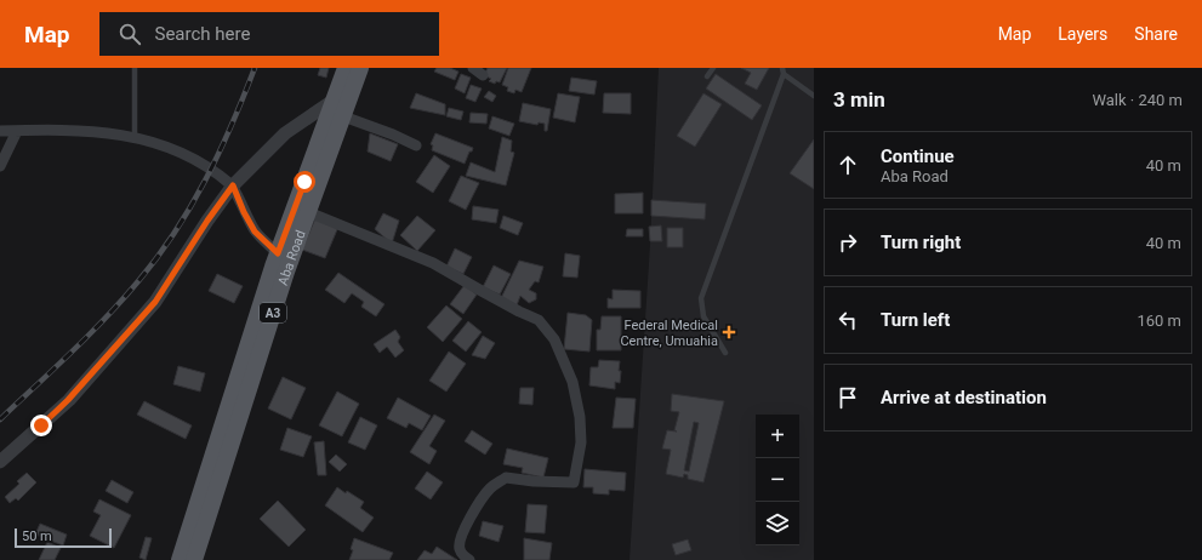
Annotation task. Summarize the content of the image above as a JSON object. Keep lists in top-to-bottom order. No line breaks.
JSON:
{"streets":{"main road":["Aba Road","A3"]},"places":{"health":["Federal Medical Centre, Umuahia"]},"scale_bar":"50 m","page":{"header":"Map","search":"Search here","nav":["Map","Layers","Share"],"heading":["3 min","Walk · 240 m"],"list":[["Continue","Aba Road","40 m"],["Turn right","40 m"],["Turn left","160 m"],"Arrive at destination"],"map_buttons":["+","−"],"scale":"50 m"}}
